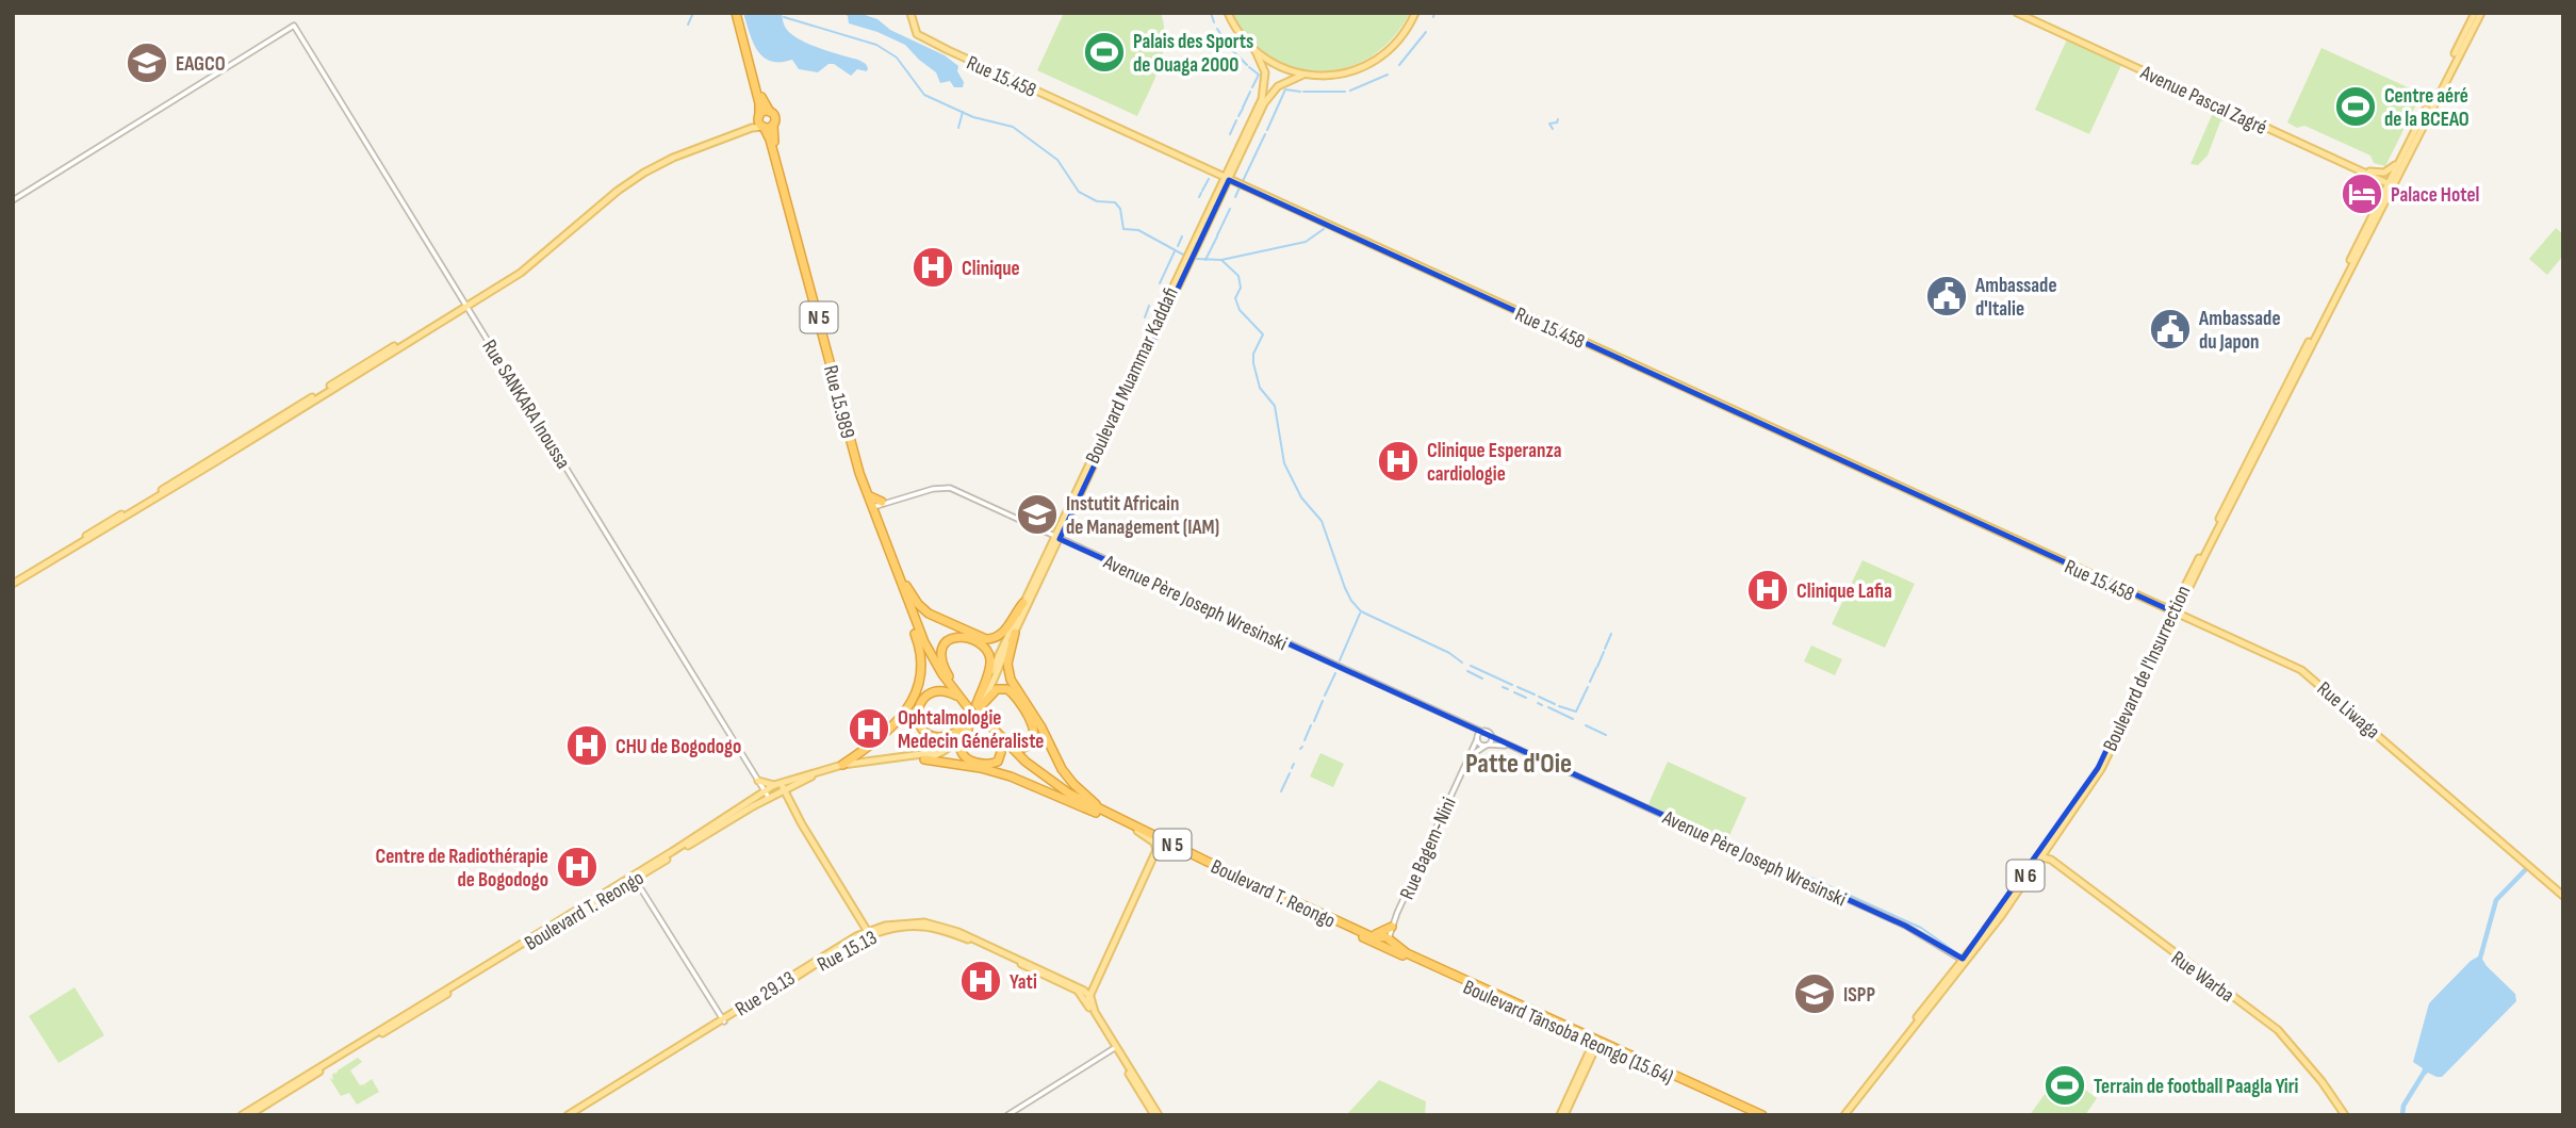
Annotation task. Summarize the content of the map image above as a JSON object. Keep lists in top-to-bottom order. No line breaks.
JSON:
{"streets":{"highway":["N 5","Rue 15.989","Boulevard T. Reongo","Boulevard Tânsoba Reongo (15.64)"],"main road":["Rue 15.458","Avenue Pascal Zagré","Boulevard Muammar Kaddafi","Boulevard de l'Insurrection","Rue Liwaga","N 6","Rue 15.13","Rue Warba","Rue 29.13"],"street":["Rue SANKARA Inoussa","Avenue Père Joseph Wresinski","Rue Bagem-Nini"]},"crossings":[["Rue 15.458","Boulevard Muammar Kaddafi"],["Rue 15.458","Boulevard de l'Insurrection"],["Rue 15.458","Rue Liwaga"],["Avenue Pascal Zagré","Boulevard de l'Insurrection"],["Avenue Pascal Zagré","N 6"],["N 5","Boulevard Muammar Kaddafi"],["N 5","Rue 15.989"],["N 5","Avenue Père Joseph Wresinski"],["N 5","Boulevard T. Reongo"],["N 5","Boulevard Tânsoba Reongo (15.64)"],["Boulevard Muammar Kaddafi","Avenue Père Joseph Wresinski"],["Boulevard Muammar Kaddafi","Boulevard T. Reongo"],["Rue 15.989","Avenue Père Joseph Wresinski"],["Rue SANKARA Inoussa","Boulevard T. Reongo"],["Avenue Père Joseph Wresinski","Boulevard de l'Insurrection"],["Avenue Père Joseph Wresinski","Rue Bagem-Nini"],["Boulevard de l'Insurrection","Rue Liwaga"],["Boulevard de l'Insurrection","N 6"],["Boulevard de l'Insurrection","Rue Warba"],["Rue Bagem-Nini","Boulevard T. Reongo"],["Rue Bagem-Nini","Boulevard Tânsoba Reongo (15.64)"],["Boulevard T. Reongo","Boulevard Tânsoba Reongo (15.64)"],["Rue 15.13","Rue 29.13"]],"districts":["Patte d'Oie"],"places":{"sports":["Palais des Sports de Ouaga 2000","Centre aéré de la BCEAO","Terrain de football Paagla Yiri"],"school or university":["EAGCO","Instutit Africain de Management (IAM)","ISPP"],"hotel":["Palace Hotel"],"hospital":["Clinique","Clinique Esperanza cardiologie","Clinique Lafia","Ophtalmologie Medecin Généraliste","CHU de Bogodogo","Centre de Radiothérapie de Bogodogo","Yati"],"public building":["Ambassade d'Italie","Ambassade du Japon"]}}
